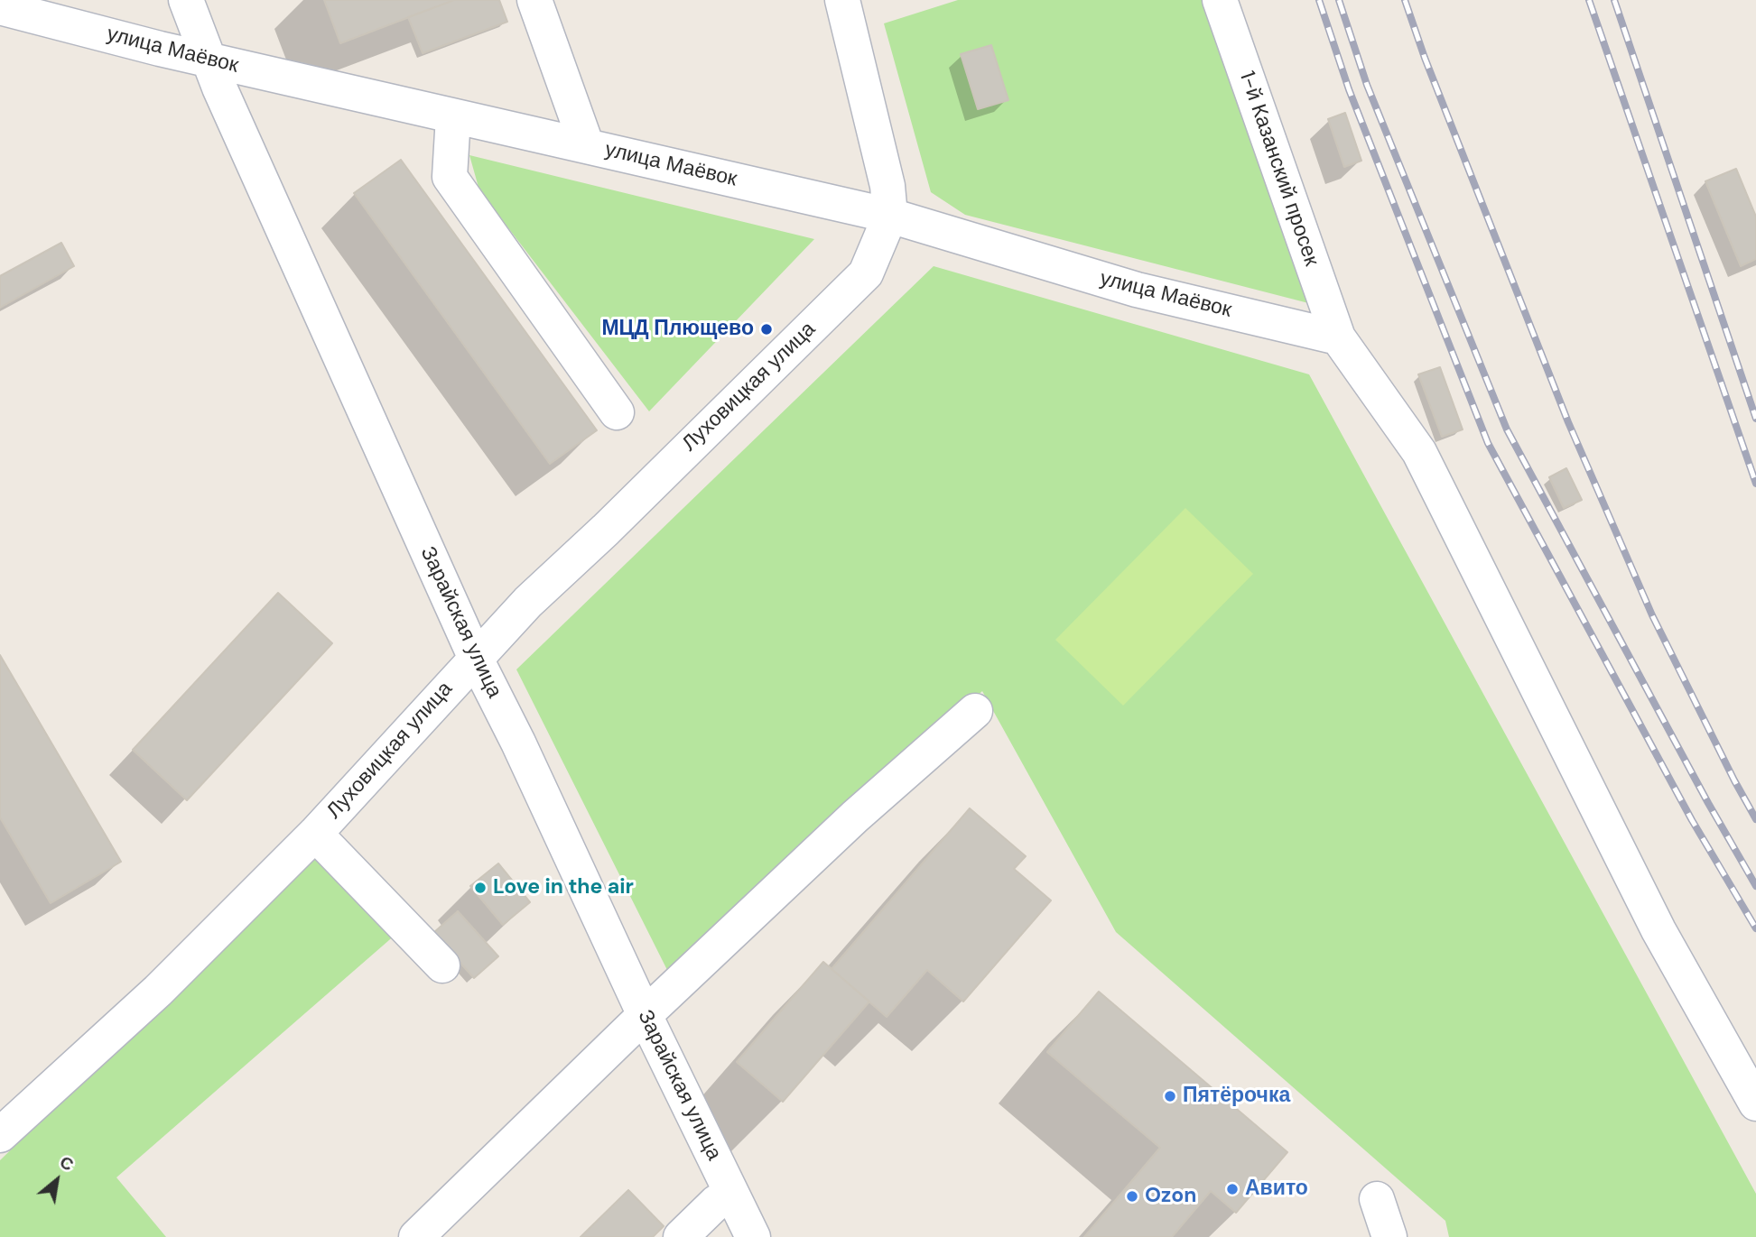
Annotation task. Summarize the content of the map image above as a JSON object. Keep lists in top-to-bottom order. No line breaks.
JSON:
{"streets":{"street":["улица Маёвок","1-й Казанский просек","Луховицкая улица","Зарайская улица"]},"crossings":[["улица Маёвок","1-й Казанский просек"],["улица Маёвок","Луховицкая улица"],["улица Маёвок","Зарайская улица"],["Луховицкая улица","Зарайская улица"]],"places":["МЦД Плющево","Love in the air","Пятёрочка","Авито","Ozon"],"north":"top right"}
